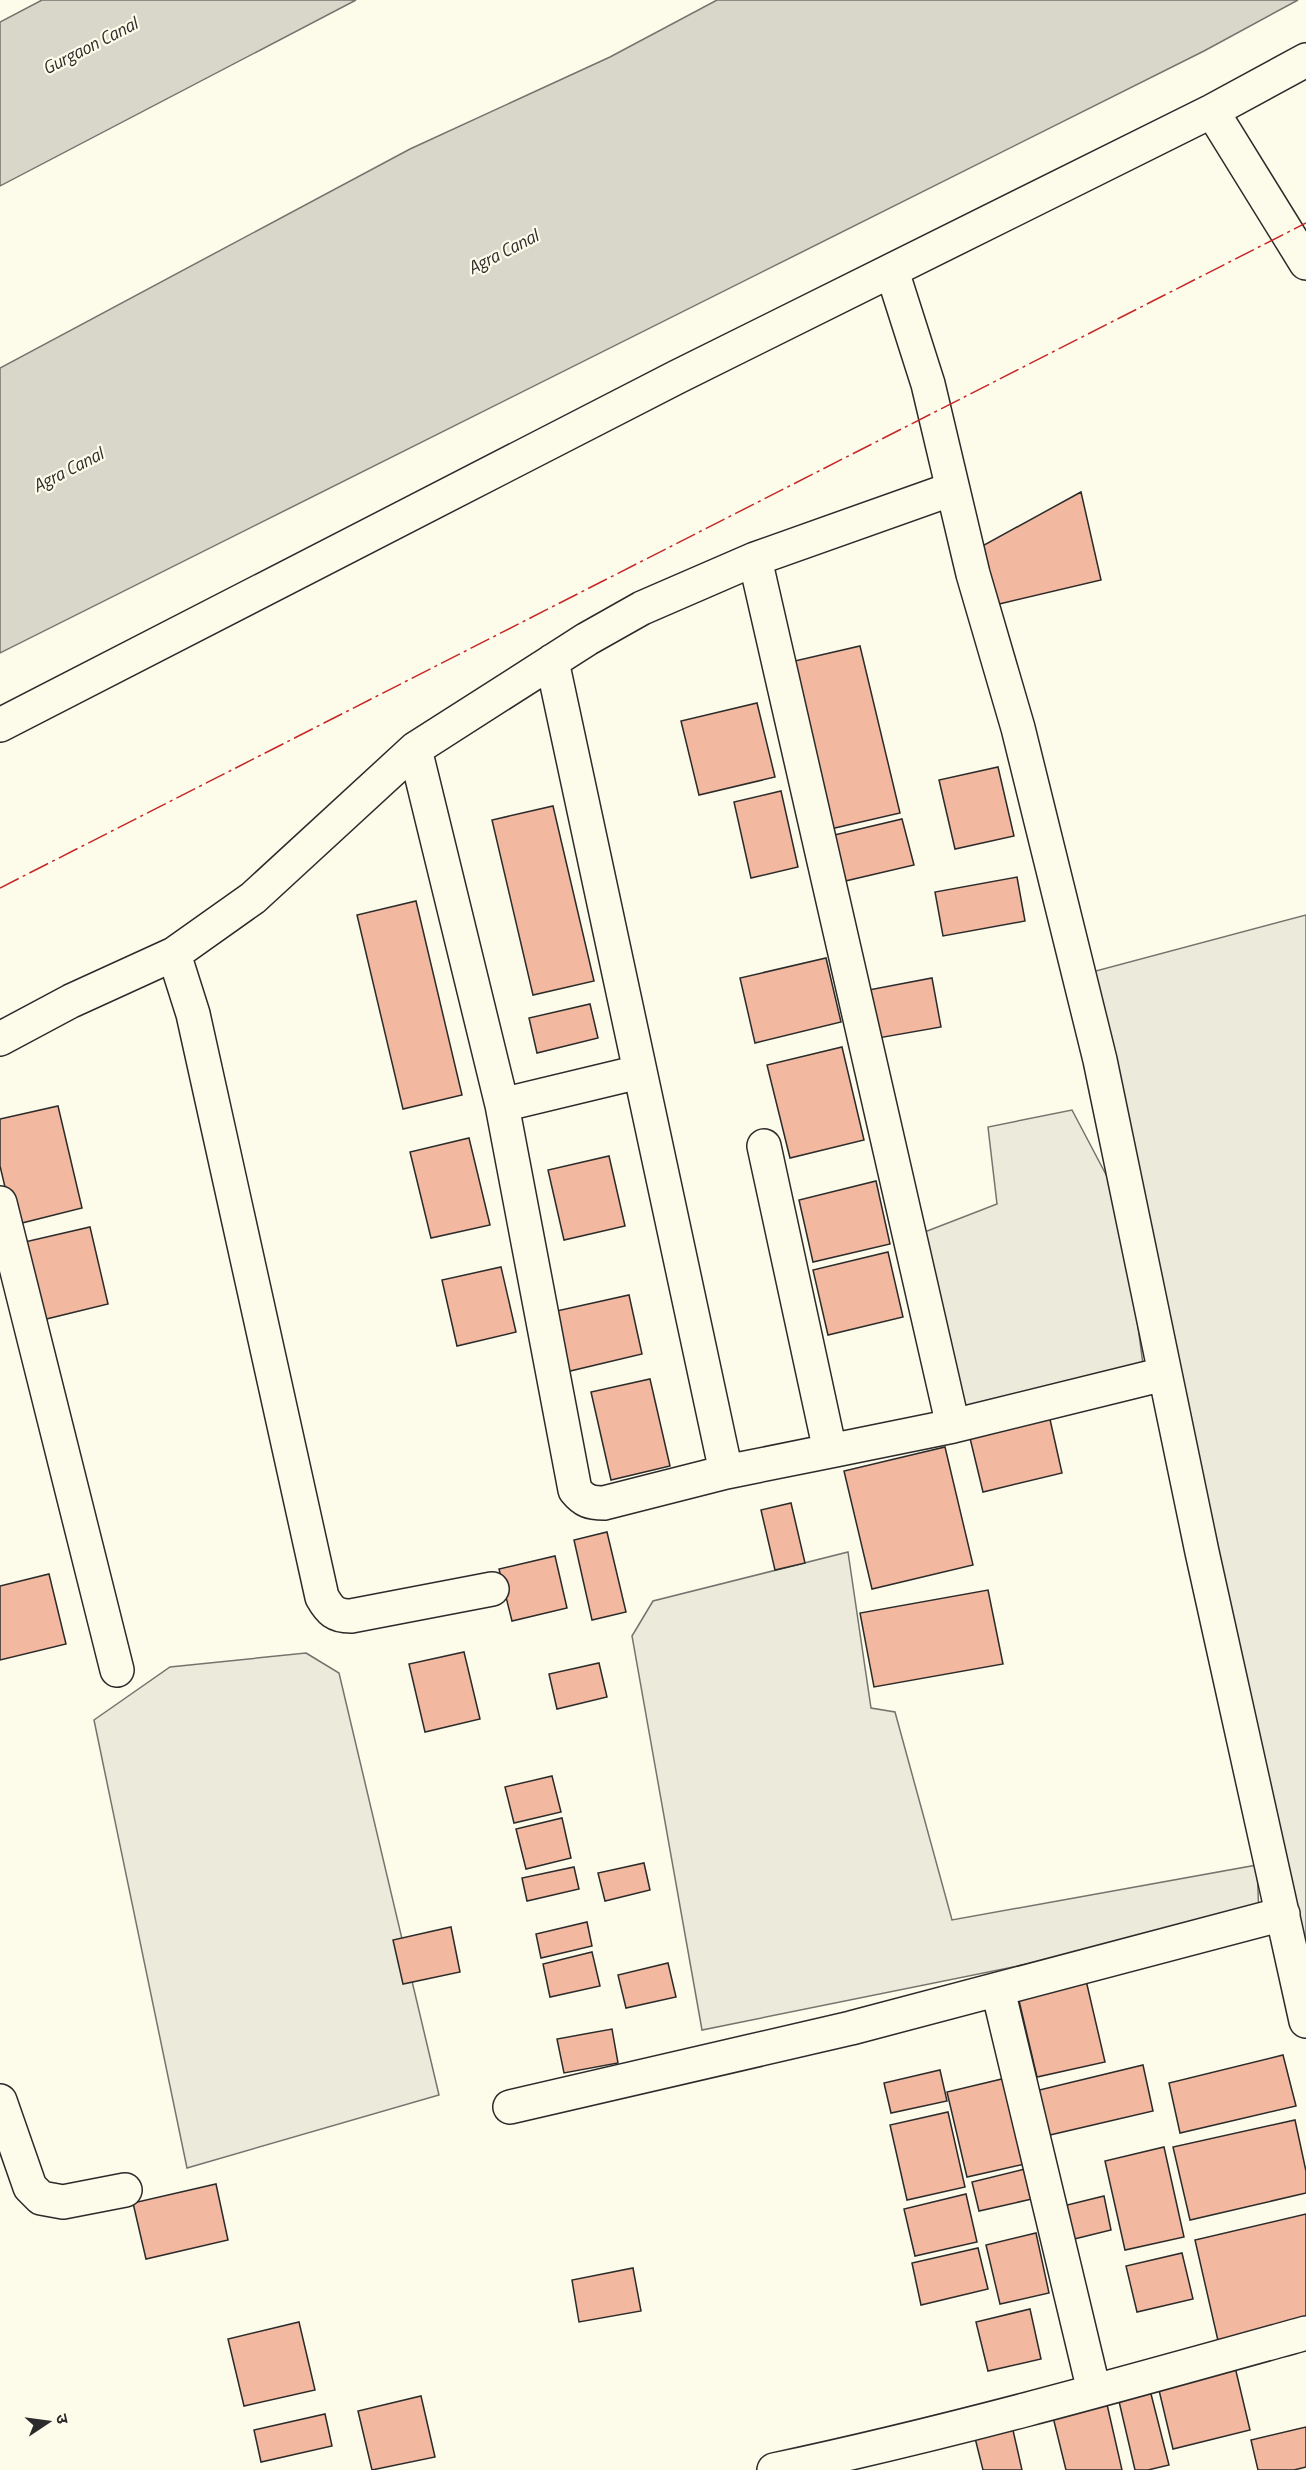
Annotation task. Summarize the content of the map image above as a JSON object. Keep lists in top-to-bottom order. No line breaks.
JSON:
{"water":["Gurgaon Canal","Agra Canal"],"north":"right"}
